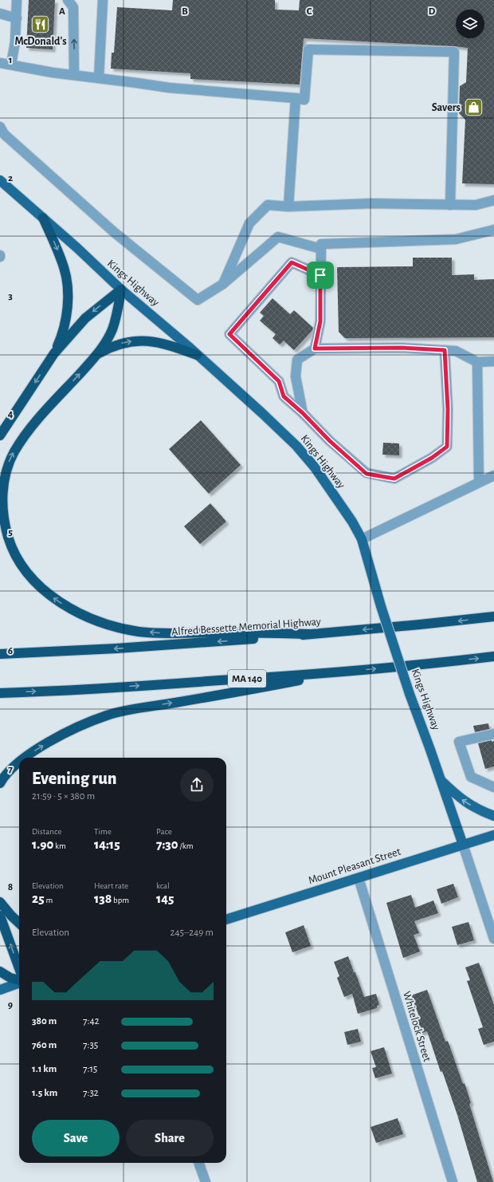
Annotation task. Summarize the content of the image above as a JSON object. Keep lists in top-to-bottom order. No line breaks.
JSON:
{"streets":{"highway":["Alfred Bessette Memorial Highway","MA 140"],"main road":["Kings Highway","Mount Pleasant Street"],"street":["Whitelock Street"]},"crossings":[["Kings Highway","Mount Pleasant Street"],["Mount Pleasant Street","Whitelock Street"]],"places":{"restaurant":["McDonald's"],"shop":["Savers"]},"page":{"heading":["Evening run","21:59 · 5 × 380 m"],"stats":[["Distance","1.90 km"],["Time","14:15"],["Pace","7:30 /km"],["Elevation","25 m"],["Heart rate","138 bpm"],["kcal","145"]],"chart":["Elevation","245–249 m"],"list":[{"name":"380 m","note":"7:42"},{"name":"760 m","note":"7:35"},{"name":"1.1 km","note":"7:15"},{"name":"1.5 km","note":"7:32"}],"buttons":["Save","Share"]},"grid":{"columns":["A","B","C","D"],"rows":["1","2","3","4","5","6","7","8","9"]}}
